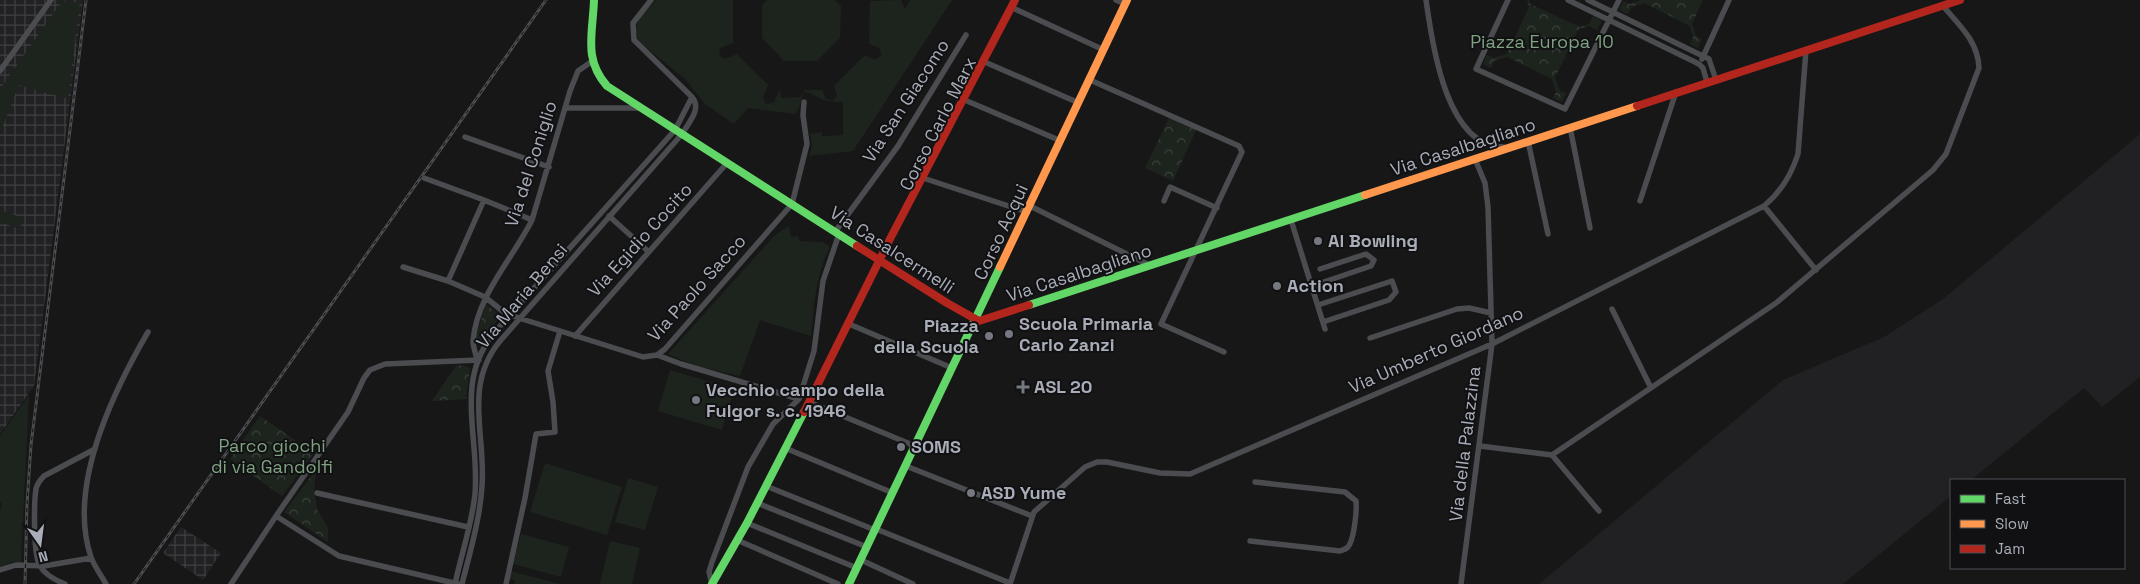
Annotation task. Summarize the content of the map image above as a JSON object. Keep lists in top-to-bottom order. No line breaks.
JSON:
{"streets":{"main road":["Corso Carlo Marx","Via Casalbagliano","Corso Acqui","Via Casalcermelli"],"street":["Via San Giacomo","Via del Coniglio","Via Egidio Cocito","Via Paolo Sacco","Via Maria Bensi","Via Umberto Giordano","Via della Palazzina"]},"crossings":[["Via San Giacomo","Corso Carlo Marx"],["Via San Giacomo","Via Casalcermelli"],["Corso Carlo Marx","Via Casalcermelli"],["Via Casalbagliano","Corso Acqui"],["Via Casalbagliano","Via Casalcermelli"],["Via Casalbagliano","Via Umberto Giordano"],["Via Casalbagliano","Via della Palazzina"],["Via del Coniglio","Via Casalcermelli"],["Via del Coniglio","Via Paolo Sacco"],["Via del Coniglio","Via Maria Bensi"],["Corso Acqui","Via Casalcermelli"],["Via Egidio Cocito","Via Casalcermelli"],["Via Egidio Cocito","Via Paolo Sacco"],["Via Casalcermelli","Via Paolo Sacco"],["Via Casalcermelli","Via Maria Bensi"],["Via Paolo Sacco","Via Maria Bensi"],["Via Umberto Giordano","Via della Palazzina"]],"parks":["Piazza Europa 10","Parco giochi di via Gandolfi"],"places":{"other":["Al Bowling","Action","Scuola Primaria Carlo Zanzi","Piazza della Scuola","Vecchio campo della Fulgor s. c. 1946","SOMS","ASD Yume"],"health":["ASL 20"]},"legend":["Fast","Slow","Jam"],"north":"bottom"}
